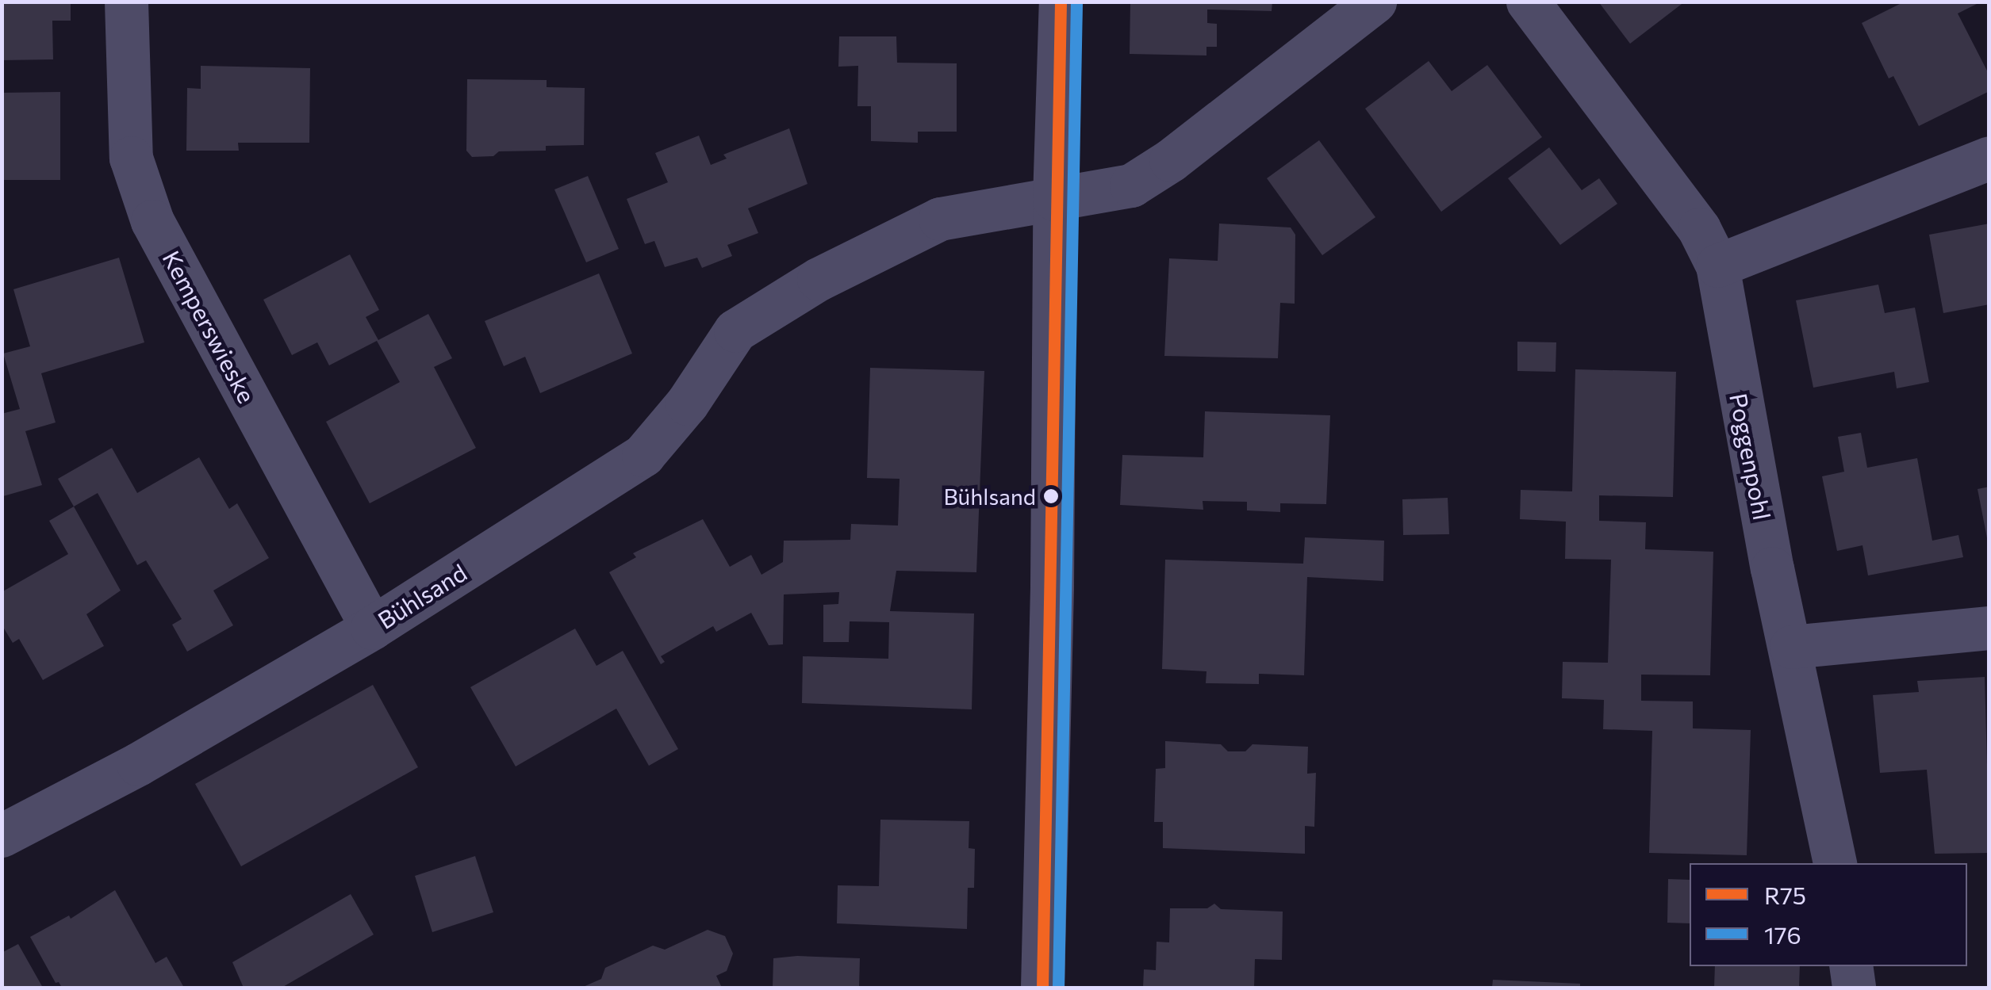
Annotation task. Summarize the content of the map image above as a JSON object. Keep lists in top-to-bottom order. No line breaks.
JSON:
{"streets":{"street":["Kemperswieske","Poggenpohl","Bühlsand"]},"crossings":[["Kemperswieske","Bühlsand"]],"places":["Bühlsand"],"lines":["transit line R75","transit line 176"],"legend":["R75","176"]}
